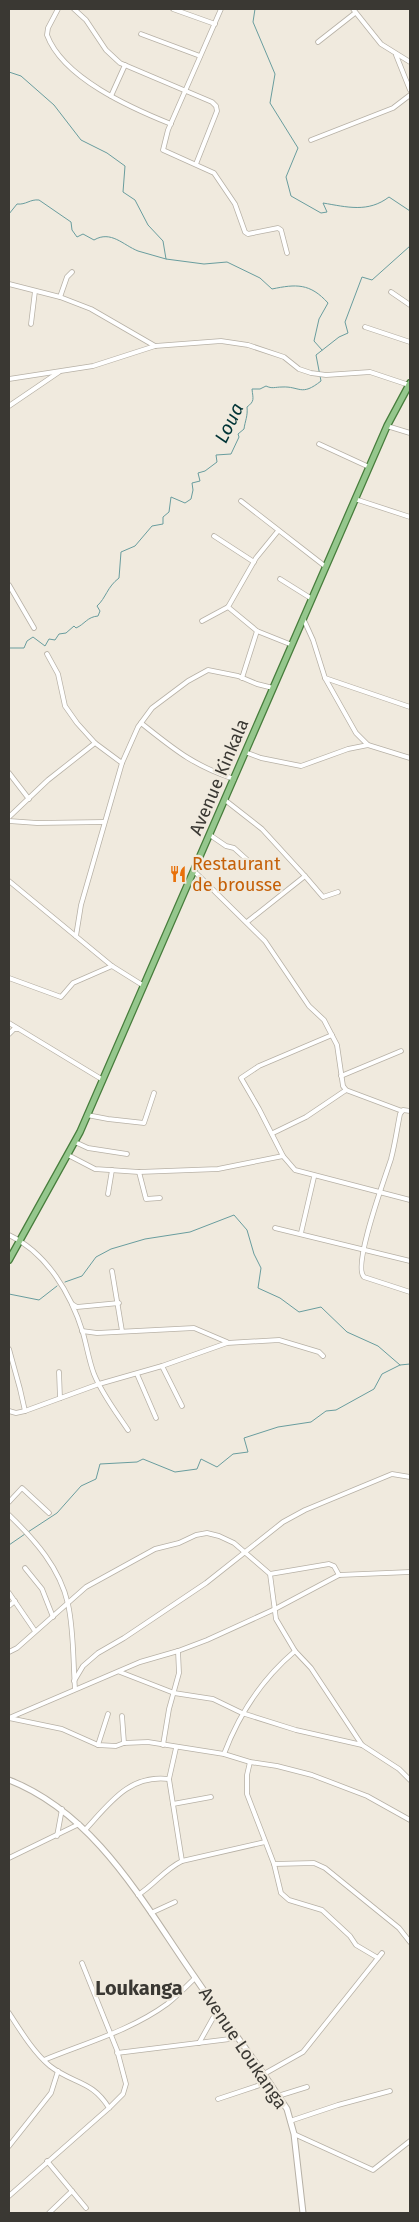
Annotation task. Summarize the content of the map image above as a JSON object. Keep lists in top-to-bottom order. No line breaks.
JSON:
{"streets":{"main road":["Avenue Kinkala","Avenue Loukanga"]},"districts":["Loukanga"],"water":["Loua"],"places":{"restaurant":["Restaurant de brousse"]}}
